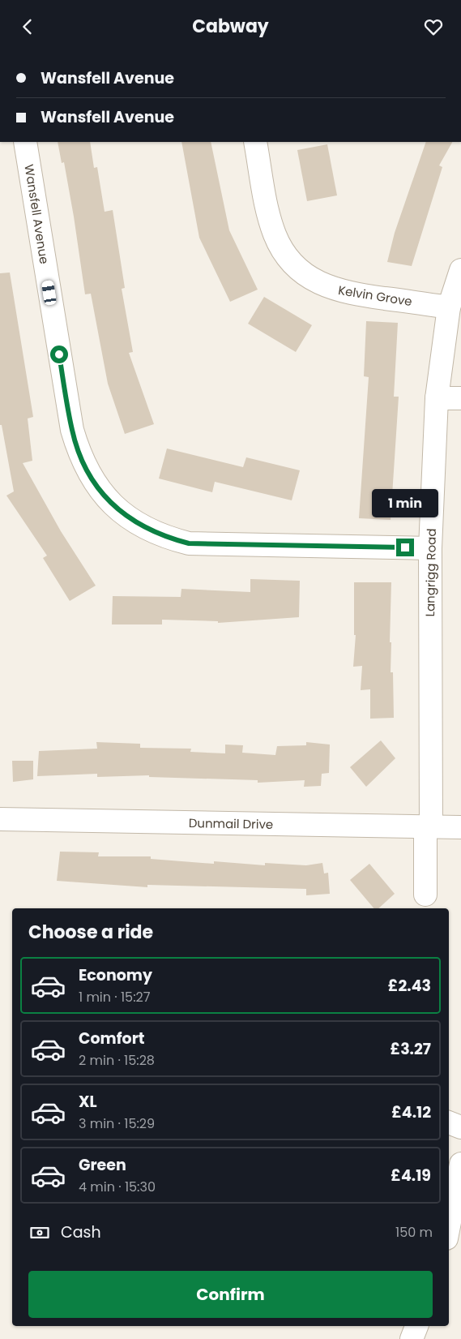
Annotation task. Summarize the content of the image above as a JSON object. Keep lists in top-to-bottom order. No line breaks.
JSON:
{"streets":{"street":["Wansfell Avenue","Kelvin Grove","Langrigg Road","Dunmail Drive"]},"crossings":[["Wansfell Avenue","Langrigg Road"],["Kelvin Grove","Langrigg Road"],["Langrigg Road","Dunmail Drive"]],"page":{"header":"Cabway","banner":["Wansfell Avenue","Wansfell Avenue"],"bubble":"1 min","heading":"Choose a ride","list":[{"name":"Economy","note":"1 min · 15:27","value":"£2.43"},{"name":"Comfort","note":"2 min · 15:28","value":"£3.27"},{"name":"XL","note":"3 min · 15:29","value":"£4.12"},{"name":"Green","note":"4 min · 15:30","value":"£4.19"}],"pay":["Cash","150 m"],"buttons":"Confirm"}}
